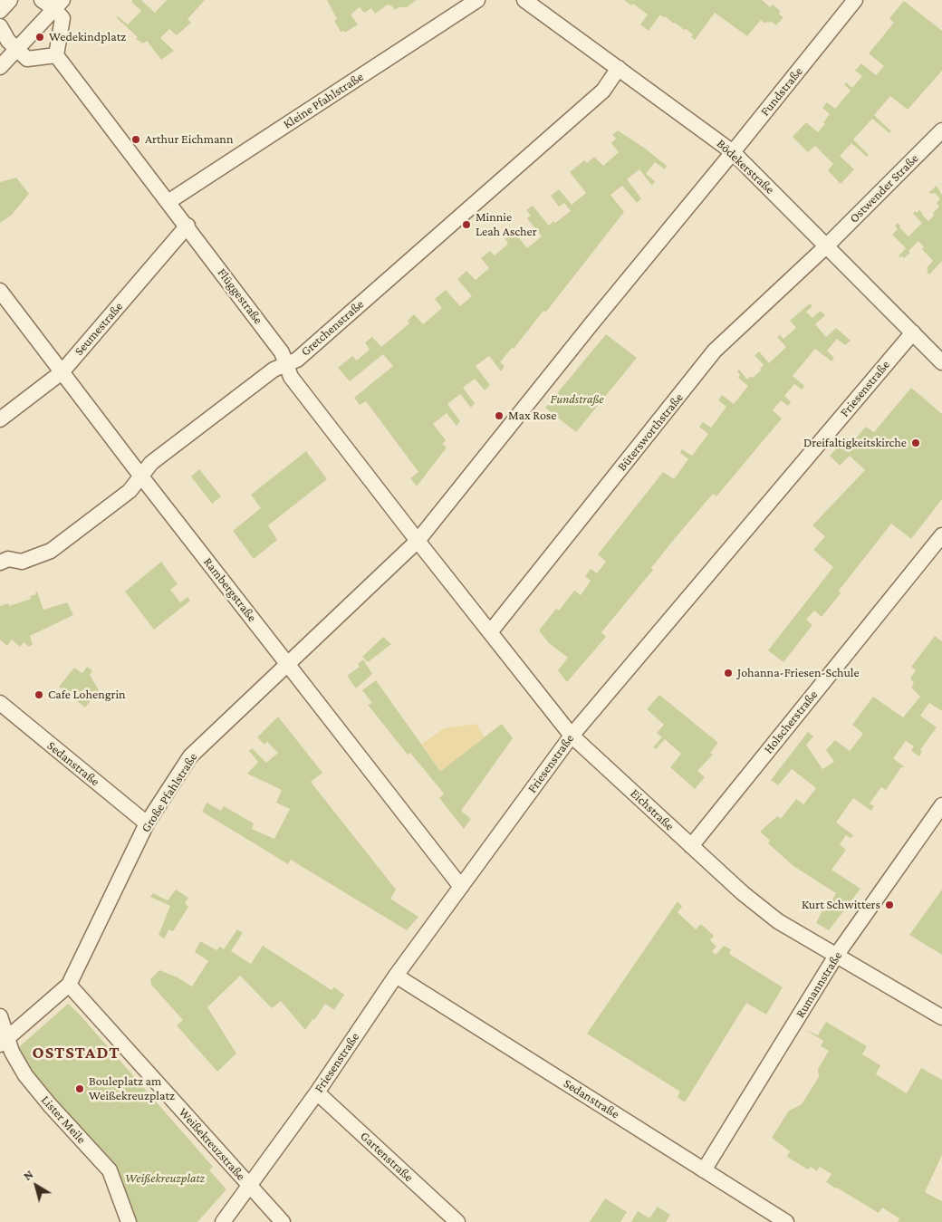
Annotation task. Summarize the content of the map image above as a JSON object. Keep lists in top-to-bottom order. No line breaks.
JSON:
{"streets":{"street":["Fundstraße","Kleine Pfahlstraße","Bödekerstraße","Ostwender Straße","Flüggestraße","Gretchenstraße","Seumestraße","Friesenstraße","Bütersworthstraße","Rambergstraße","Holscherstraße","Sedanstraße","Große Pfahlstraße","Eichstraße","Rumannstraße","Lister Meile","Weißekreuzstraße","Gartenstraße"]},"crossings":[["Fundstraße","Bödekerstraße"],["Fundstraße","Flüggestraße"],["Fundstraße","Große Pfahlstraße"],["Fundstraße","Eichstraße"],["Kleine Pfahlstraße","Flüggestraße"],["Bödekerstraße","Ostwender Straße"],["Bödekerstraße","Gretchenstraße"],["Bödekerstraße","Friesenstraße"],["Bödekerstraße","Bütersworthstraße"],["Ostwender Straße","Bütersworthstraße"],["Flüggestraße","Gretchenstraße"],["Flüggestraße","Seumestraße"],["Flüggestraße","Große Pfahlstraße"],["Flüggestraße","Eichstraße"],["Gretchenstraße","Rambergstraße"],["Seumestraße","Rambergstraße"],["Friesenstraße","Rambergstraße"],["Friesenstraße","Sedanstraße"],["Friesenstraße","Eichstraße"],["Friesenstraße","Weißekreuzstraße"],["Friesenstraße","Gartenstraße"],["Bütersworthstraße","Eichstraße"],["Rambergstraße","Große Pfahlstraße"],["Holscherstraße","Eichstraße"],["Sedanstraße","Große Pfahlstraße"],["Sedanstraße","Rumannstraße"],["Große Pfahlstraße","Eichstraße"],["Große Pfahlstraße","Lister Meile"],["Große Pfahlstraße","Weißekreuzstraße"],["Eichstraße","Rumannstraße"]],"districts":["OSTSTADT"],"parks":["Fundstraße","Weißekreuzplatz"],"places":["Wedekindplatz","Arthur Eichmann","Minnie Leah Ascher","Max Rose","Dreifaltigkeitskirche","Johanna-Friesen-Schule","Cafe Lohengrin","Kurt Schwitters","Bouleplatz am Weißekreuzplatz"],"north":"top left"}
